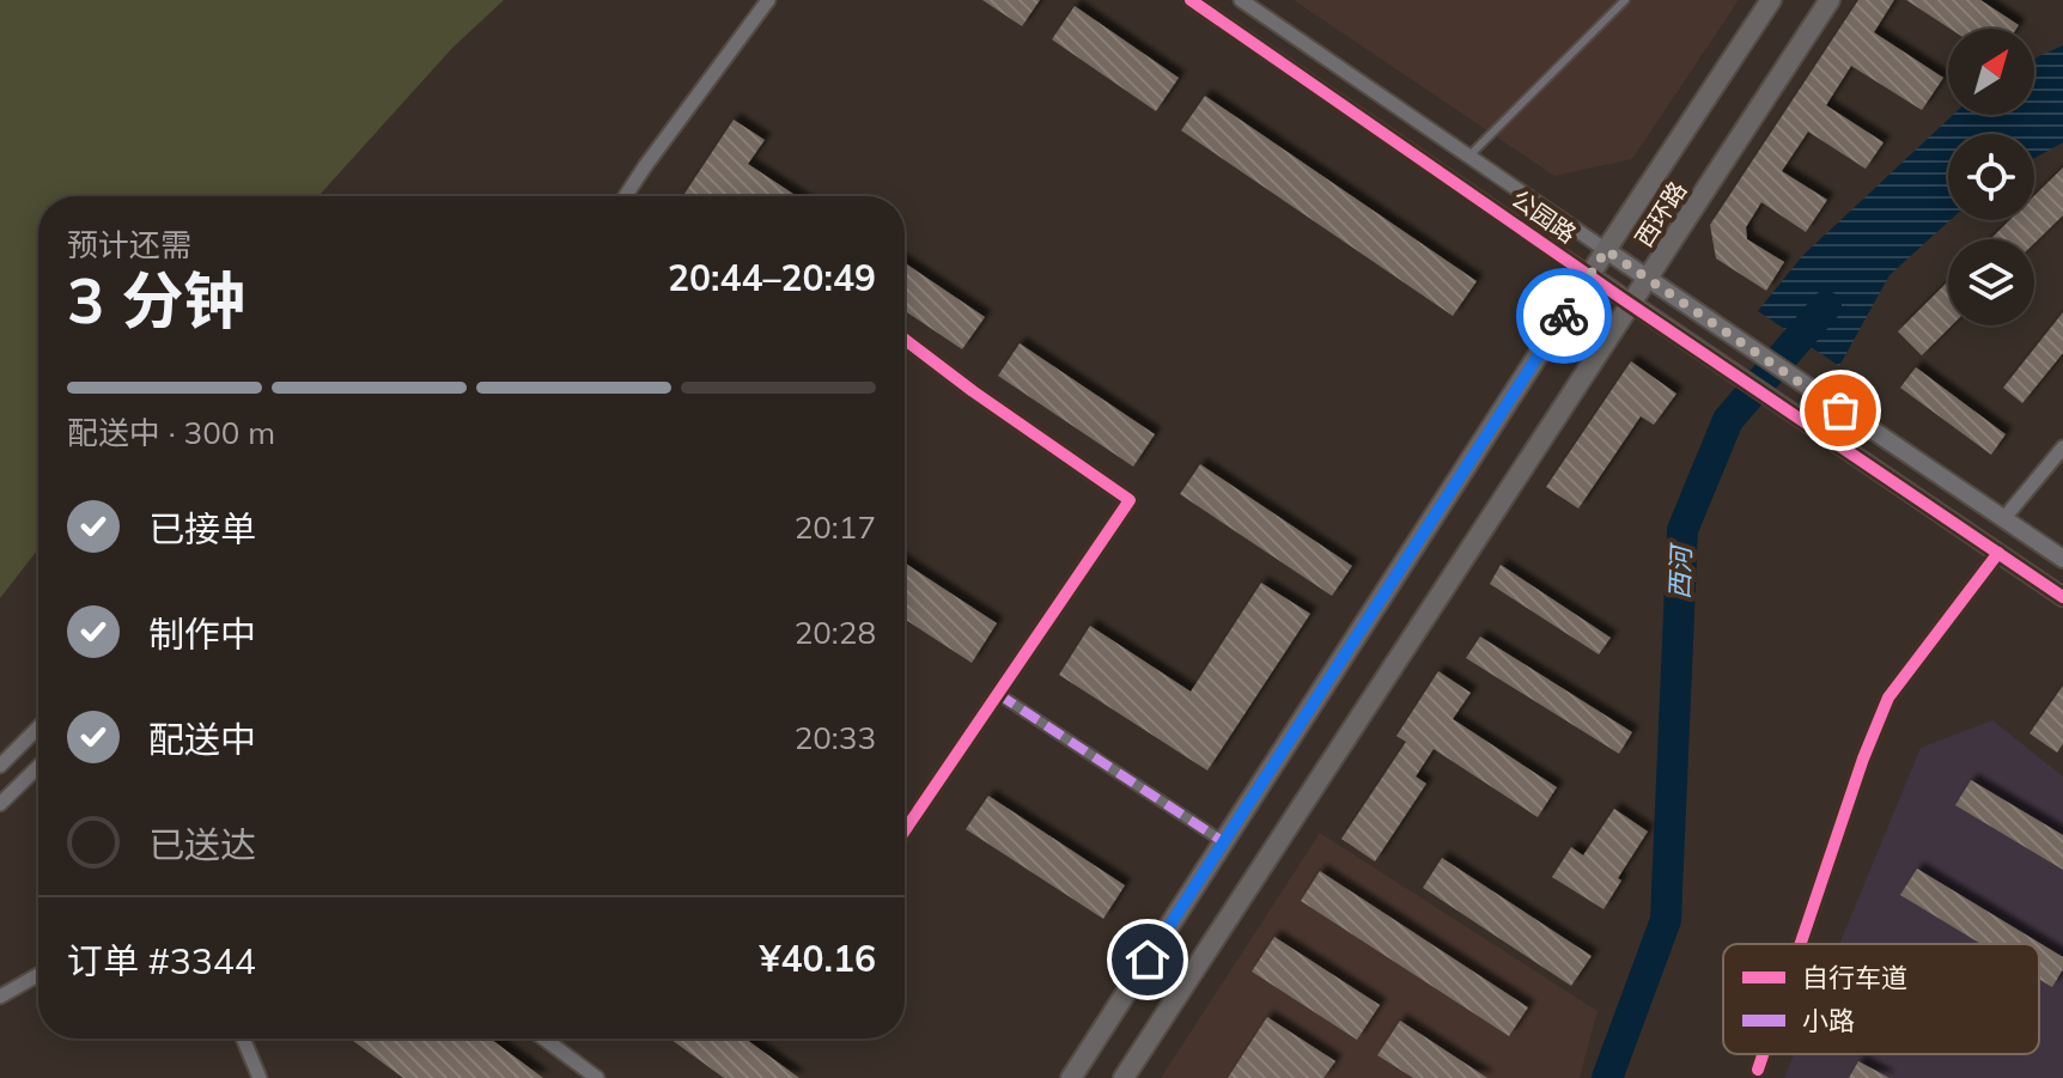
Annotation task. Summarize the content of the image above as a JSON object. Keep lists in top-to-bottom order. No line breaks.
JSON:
{"streets":{"main road":["西环路"],"street":["公园路"]},"crossings":[["西环路","公园路"]],"water":["西河"],"legend":["自行车道","小路"],"north":"top right","page":{"heading":["3 分钟","预计还需","20:44–20:49"],"panel":["订单 #3344","¥40.16"],"bar":"配送中 · 300 m","list":[["已接单","20:17"],["制作中","20:28"],["配送中","20:33"],"已送达"]}}
